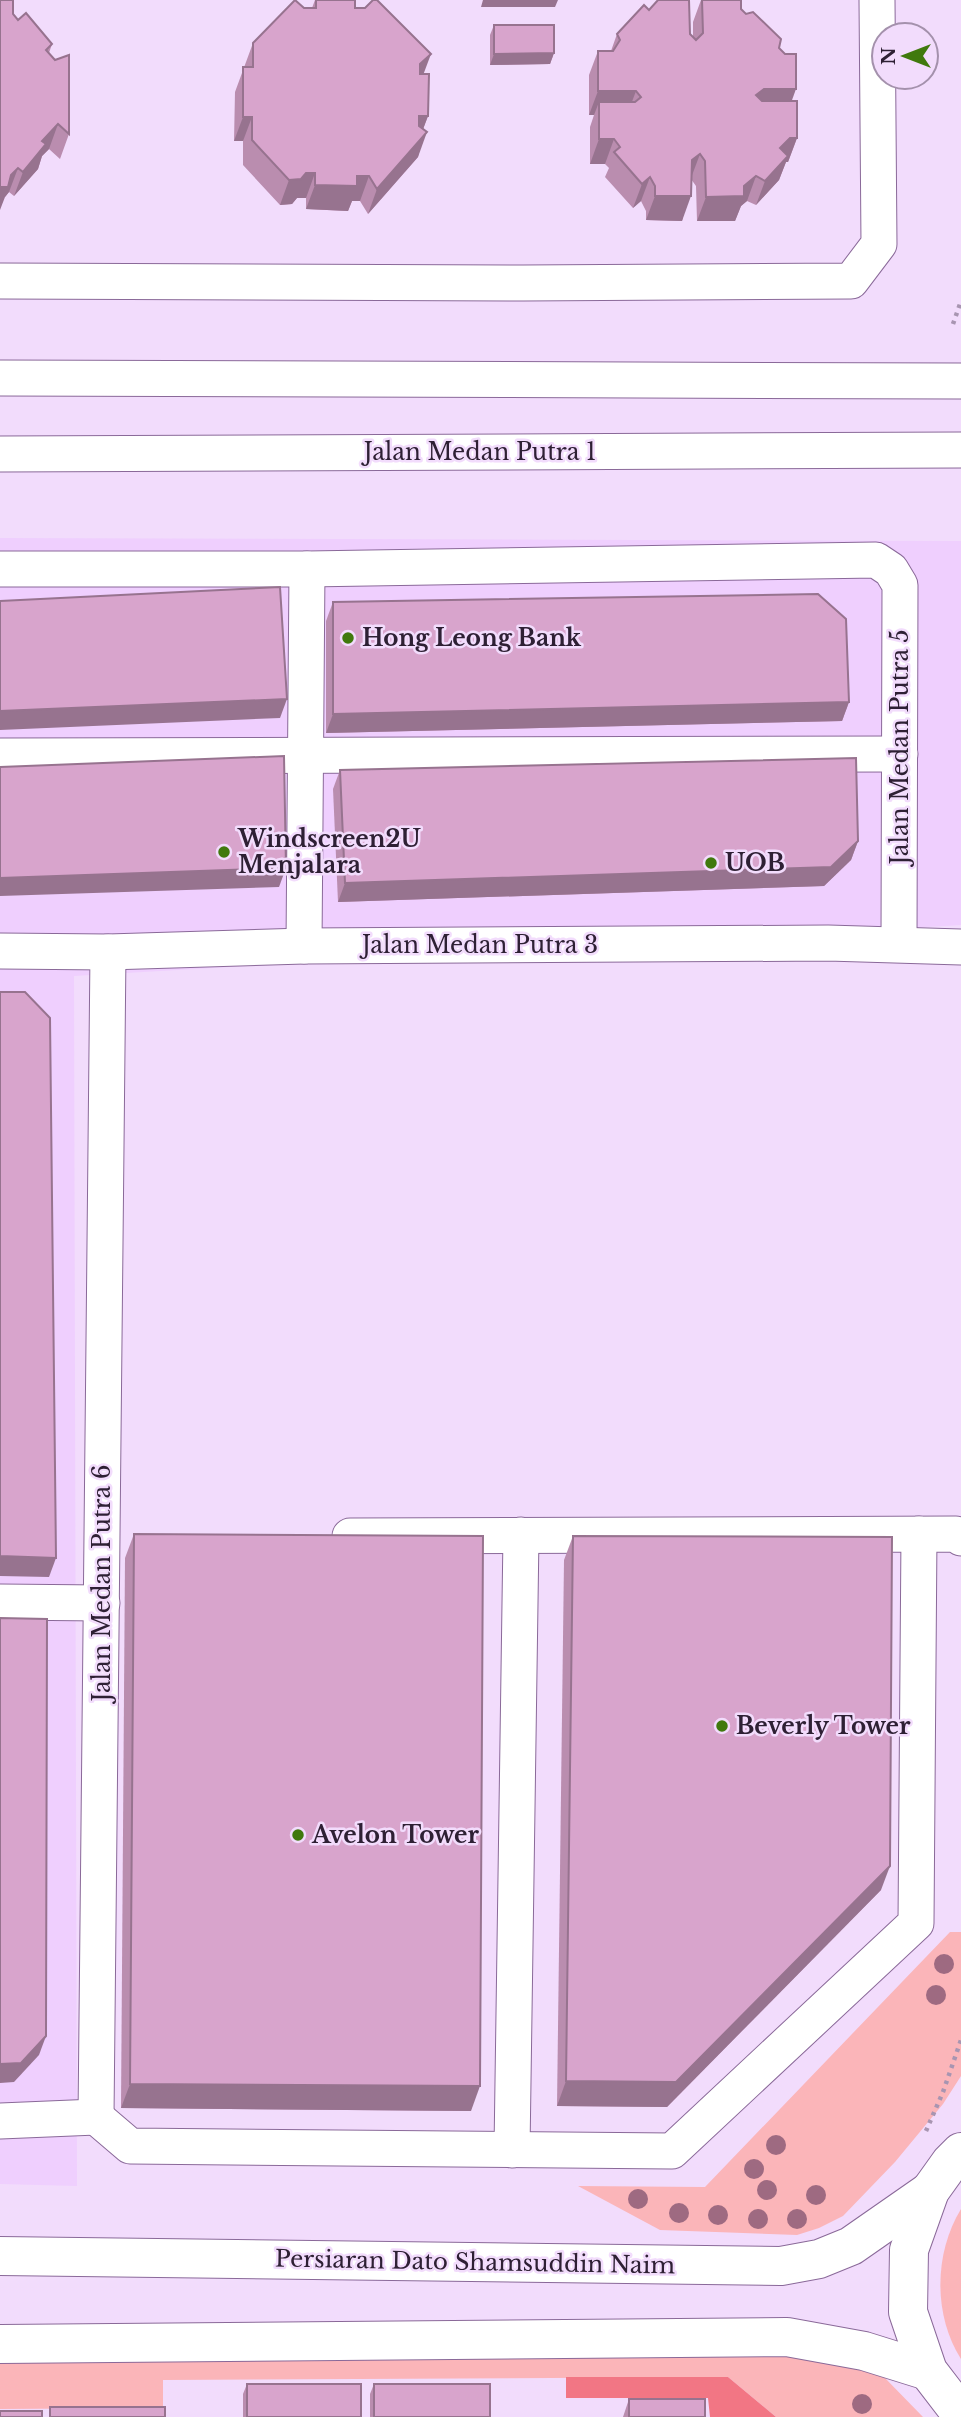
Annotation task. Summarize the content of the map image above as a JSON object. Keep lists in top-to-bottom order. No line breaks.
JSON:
{"streets":{"main road":["Persiaran Dato Shamsuddin Naim"],"street":["Jalan Medan Putra 1","Jalan Medan Putra 5","Jalan Medan Putra 3","Jalan Medan Putra 6"]},"crossings":[["Jalan Medan Putra 5","Jalan Medan Putra 3"],["Jalan Medan Putra 3","Jalan Medan Putra 6"]],"places":["Hong Leong Bank","Windscreen2U Menjalara","UOB","Beverly Tower","Avelon Tower"],"north":"left"}
